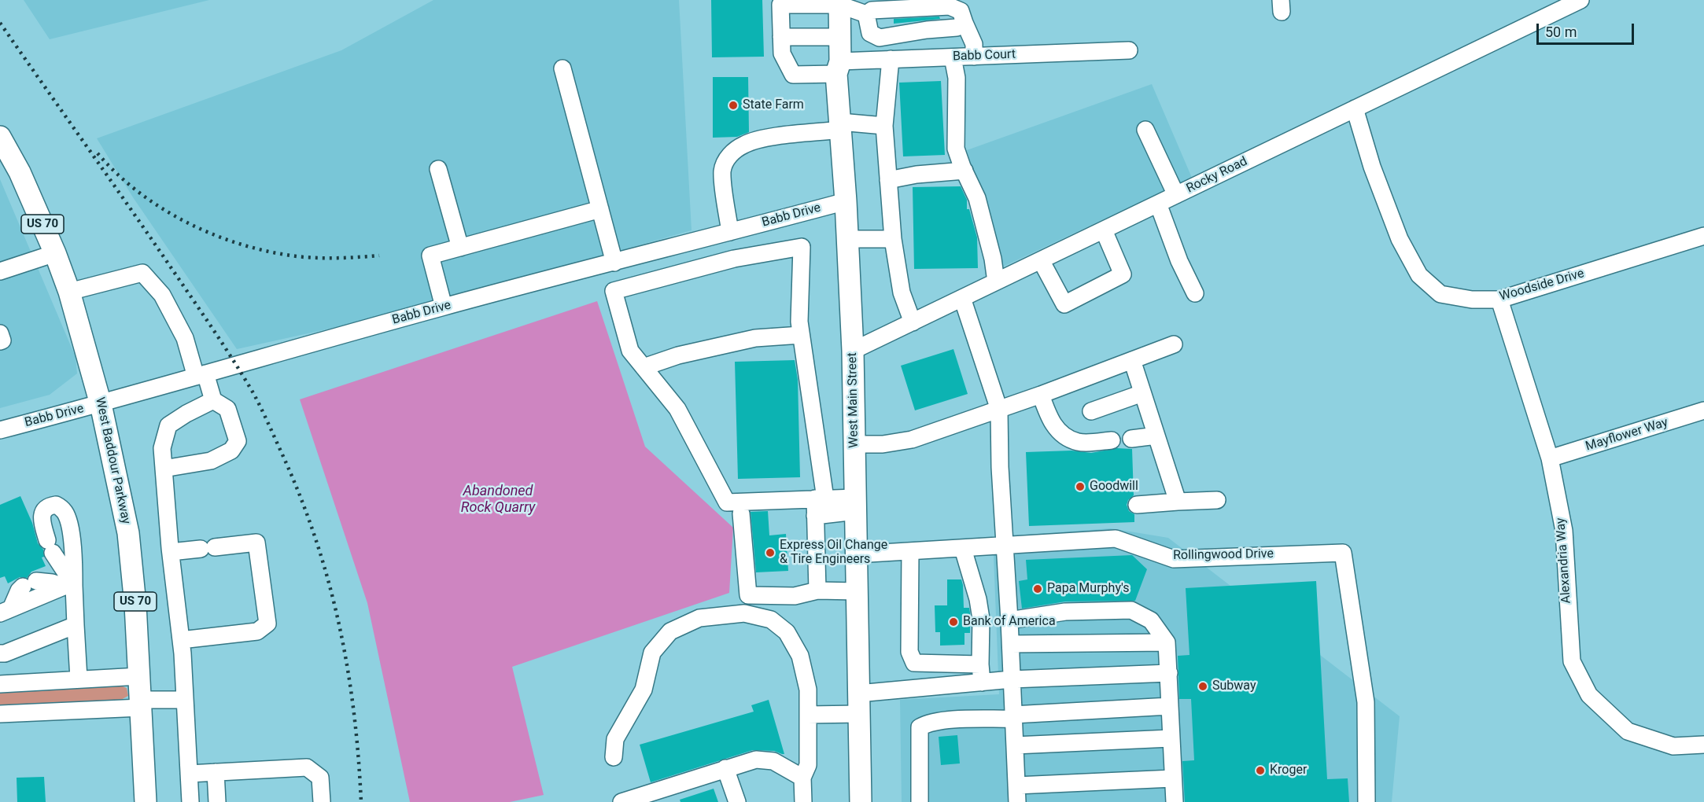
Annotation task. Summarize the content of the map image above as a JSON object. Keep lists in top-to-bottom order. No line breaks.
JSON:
{"streets":{"main road":["US 70","West Main Street","West Baddour Parkway"],"street":["Babb Court","Rocky Road","Babb Drive","Woodside Drive","Mayflower Way","Rollingwood Drive","Alexandria Way"]},"crossings":[["Babb Court","West Main Street"],["Rocky Road","Woodside Drive"],["Rocky Road","West Main Street"],["Babb Drive","West Main Street"],["Babb Drive","West Baddour Parkway"],["Woodside Drive","Alexandria Way"],["West Main Street","Rollingwood Drive"],["Mayflower Way","Alexandria Way"]],"water":["Abandoned Rock Quarry"],"places":["State Farm","Goodwill","Express Oil Change & Tire Engineers","Papa Murphy's","Bank of America","Subway","Kroger"],"scale_bar":"50 m"}
